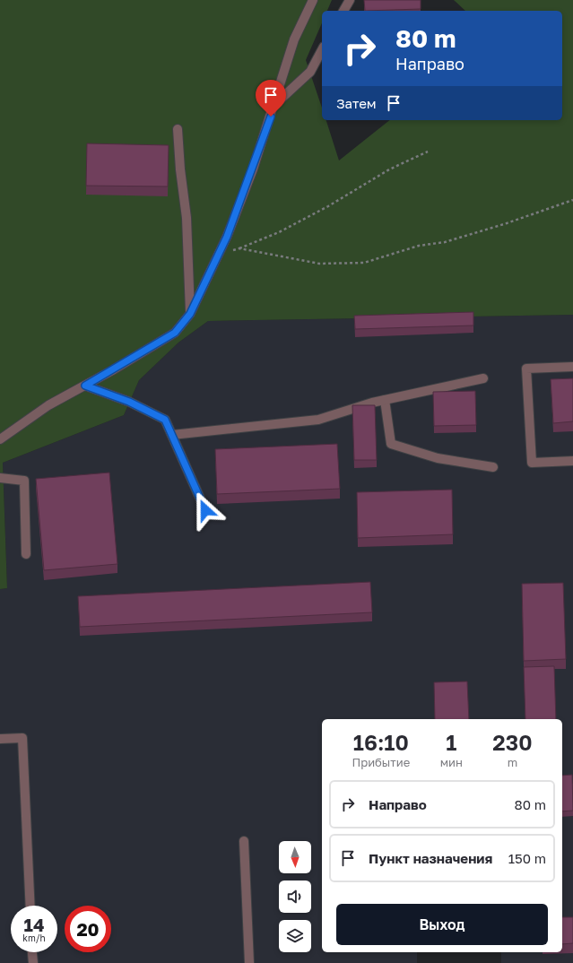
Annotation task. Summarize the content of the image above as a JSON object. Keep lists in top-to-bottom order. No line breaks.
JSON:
{"north":"bottom","page":{"turn":["80 m","Направо"],"then":"Затем","eta":["16:10","Прибытие","1","мин","230","m"],"list":[{"name":"Направо","value":"80 m"},{"name":"Пункт назначения","value":"150 m"}],"buttons":"Выход","speed":"14 km/h","limit":"20"}}
